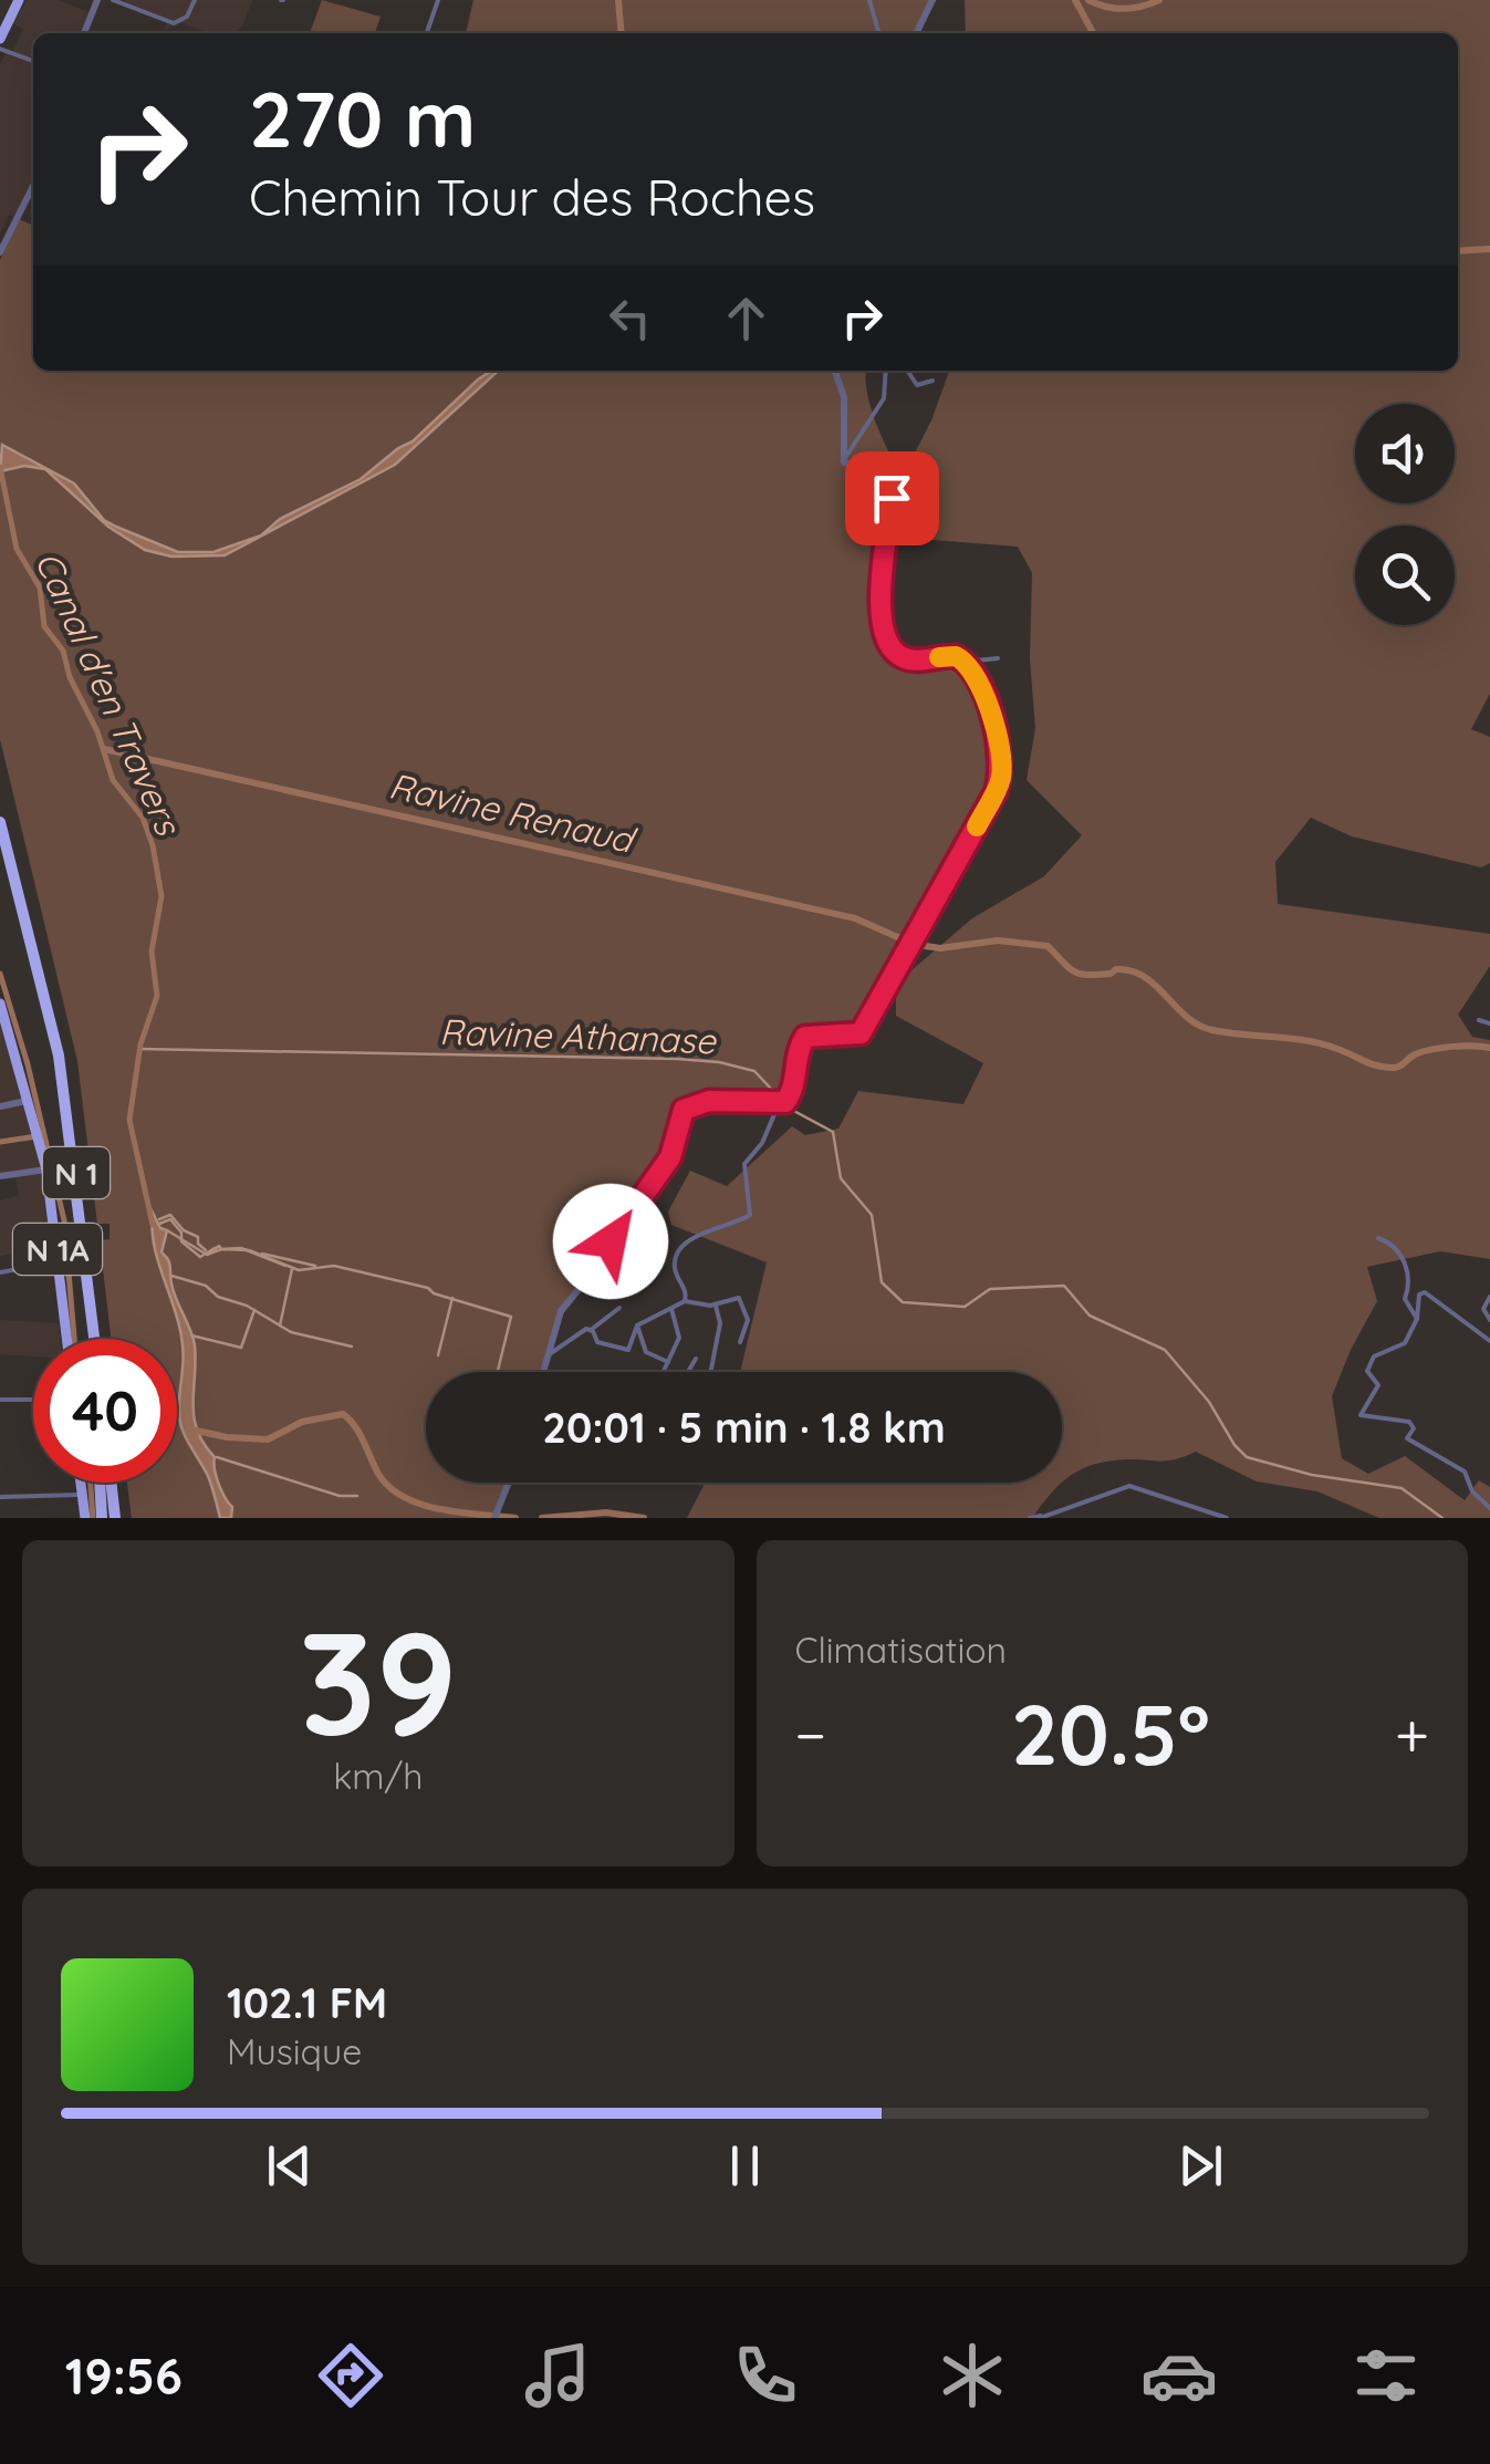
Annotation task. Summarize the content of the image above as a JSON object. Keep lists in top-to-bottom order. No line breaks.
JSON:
{"streets":{"highway":["N 1"],"main road":["N 1A"]},"water":["Canal d'en Travers","Ravine Renaud","Ravine Athanase"],"page":{"turn":["270 m","Chemin Tour des Roches"],"limit":"40","trip":"20:01 · 5 min · 1.8 km","tile":[["39","km/h"],"Climatisation"],"heat":["−","20.5°","+"],"song":["102.1 FM","Musique"],"tabs":"19:56"}}
